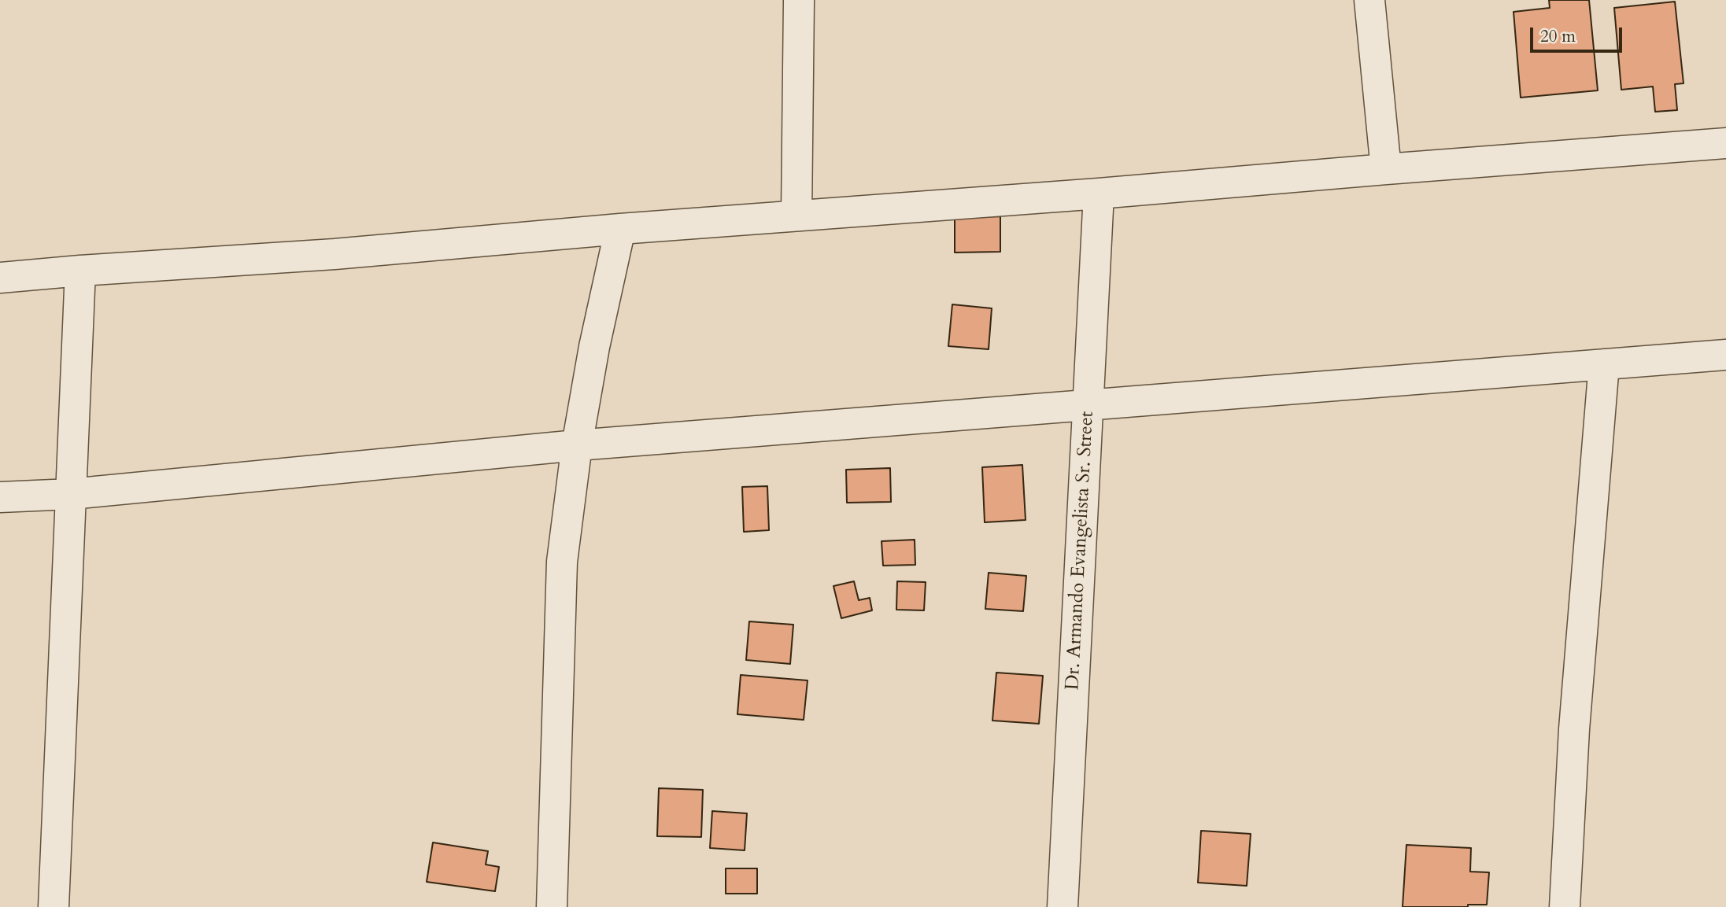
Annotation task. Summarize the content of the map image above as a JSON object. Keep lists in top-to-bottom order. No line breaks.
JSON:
{"streets":{"street":["Dr. Armando Evangelista Sr. Street"]},"scale_bar":"20 m"}
